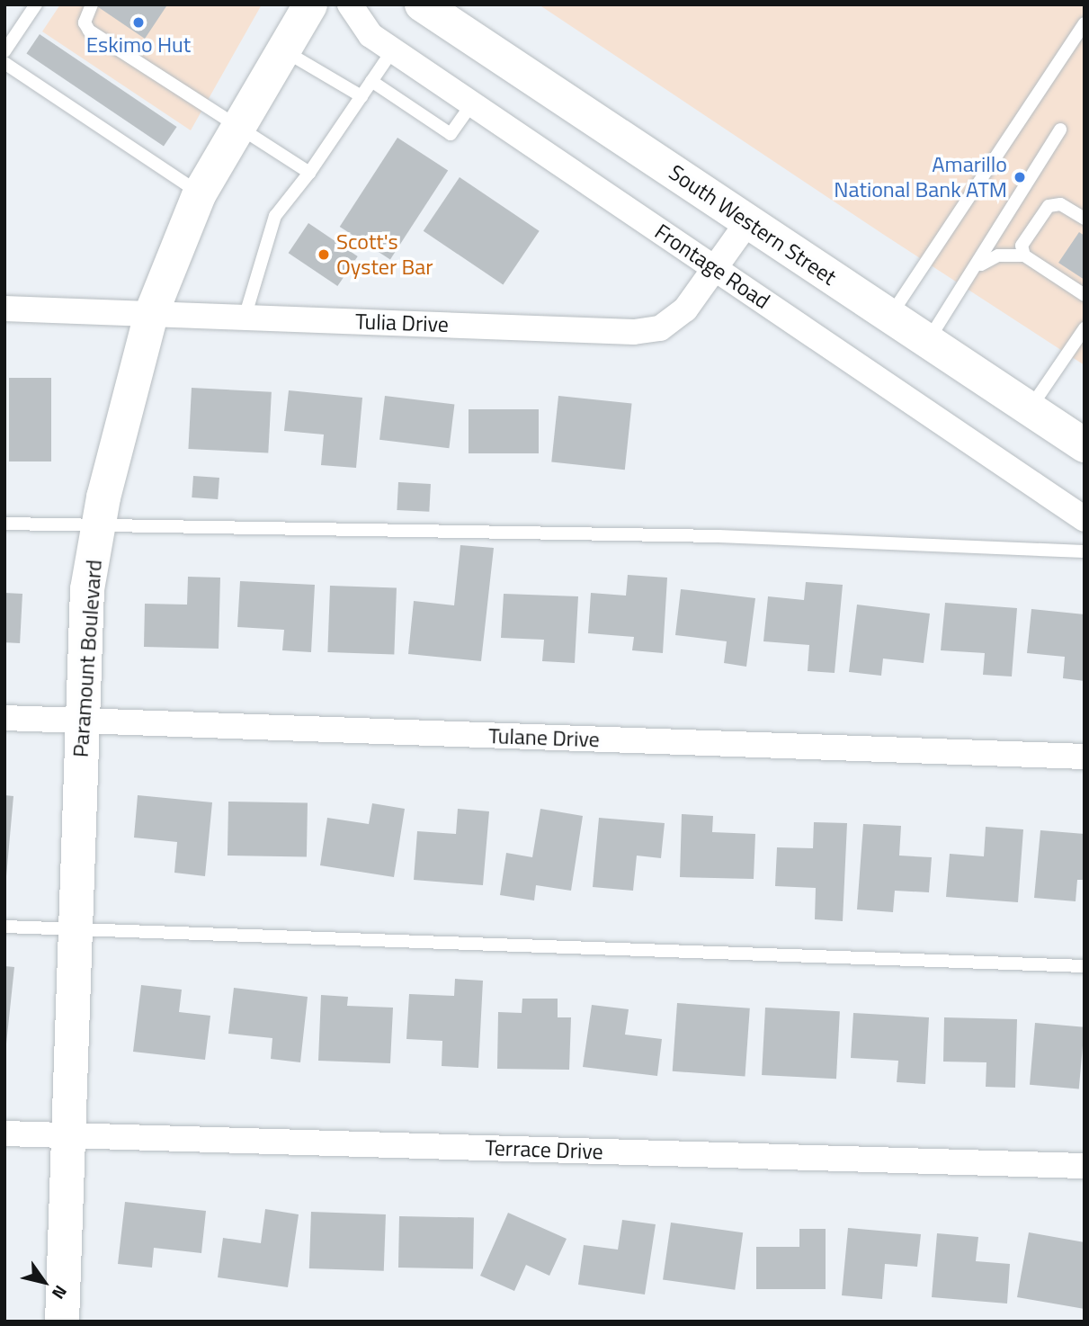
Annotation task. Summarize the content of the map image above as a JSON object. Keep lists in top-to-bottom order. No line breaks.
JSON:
{"streets":{"main road":["South Western Street","Paramount Boulevard"],"street":["Frontage Road","Tulia Drive","Tulane Drive","Terrace Drive"]},"crossings":[["South Western Street","Tulia Drive"],["Frontage Road","Tulia Drive"],["Tulia Drive","Paramount Boulevard"],["Paramount Boulevard","Tulane Drive"],["Paramount Boulevard","Terrace Drive"]],"places":["Eskimo Hut","Amarillo National Bank ATM","Scott's Oyster Bar"],"north":"bottom right"}
